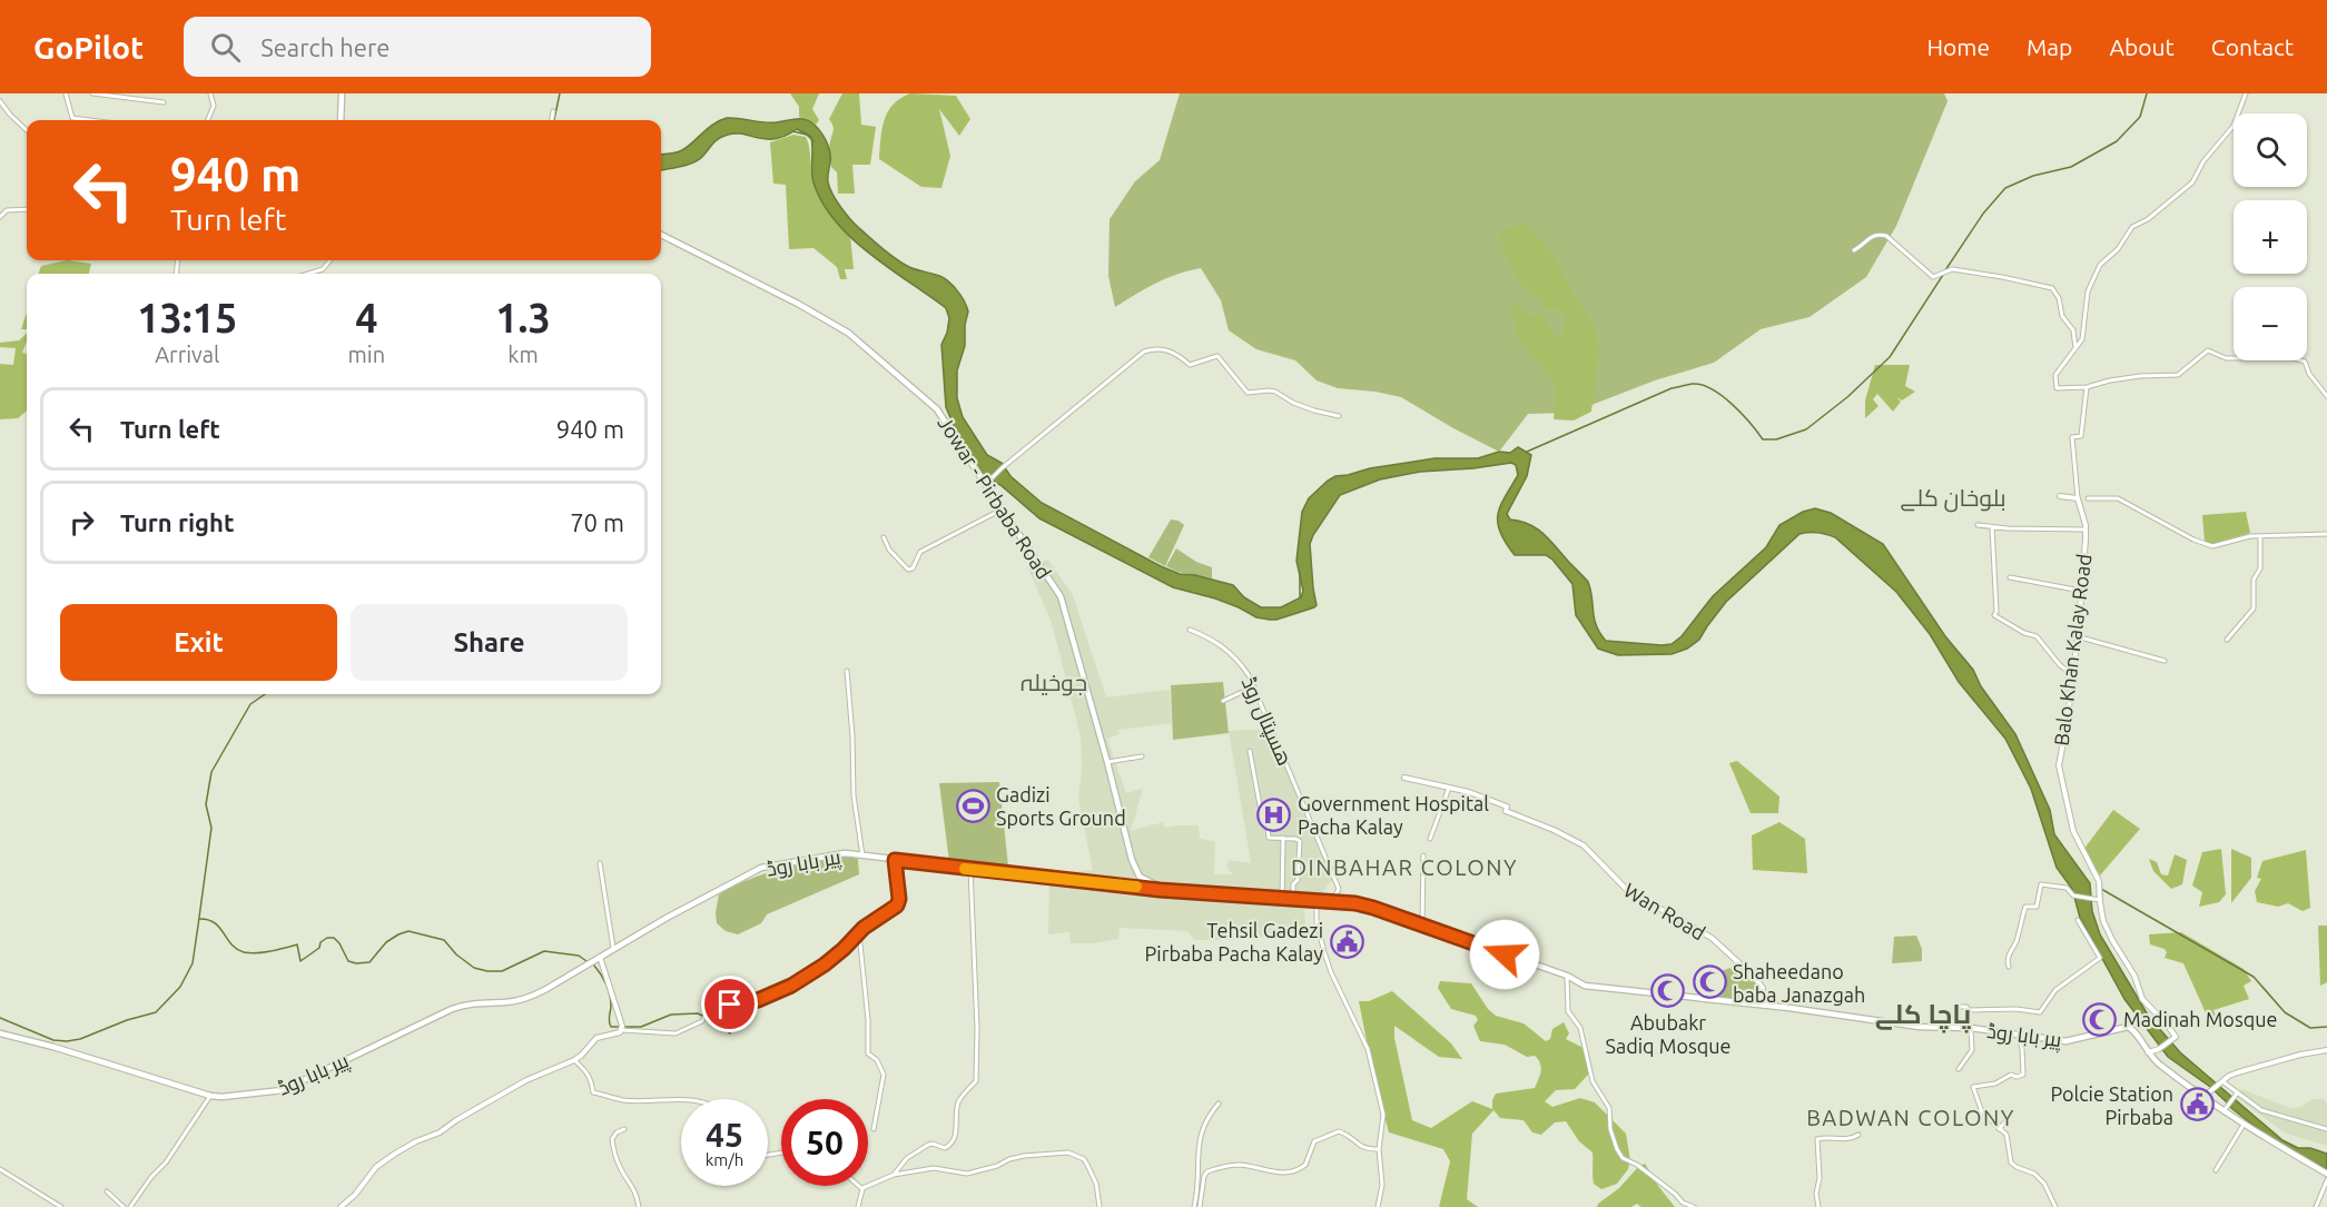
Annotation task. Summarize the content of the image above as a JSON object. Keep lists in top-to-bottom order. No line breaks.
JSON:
{"streets":{"main road":["Jowar - Pirbaba Road","پیر بابا روڈ"],"street":["Balo Khan Kalay Road","ھسپتال روڈ","Wan Road"]},"crossings":[["Balo Khan Kalay Road","پیر بابا روڈ"],["ھسپتال روڈ","پیر بابا روڈ"],["پیر بابا روڈ","Wan Road"]],"districts":["بلوخان كلے","جوخیلہ","DINBAHAR COLONY","پاچا کلے","BADWAN COLONY"],"places":{"sports":["Gadizi Sports Ground"],"hospital":["Government Hospital Pacha Kalay"],"public building":["Tehsil Gadezi Pirbaba Pacha Kalay","Polcie Station Pirbaba"],"mosque":["Shaheedano baba Janazgah","Abubakr Sadiq Mosque","Madinah Mosque"]},"page":{"header":"GoPilot","search":"Search here","nav":["Home","Map","About","Contact"],"map_buttons":["+","−"],"turn":["940 m","Turn left"],"eta":["13:15","Arrival","4","min","1.3","km"],"list":[{"name":"Turn left","value":"940 m"},{"name":"Turn right","value":"70 m"}],"buttons":["Exit","Share"],"speed":"45 km/h","limit":"50"}}
